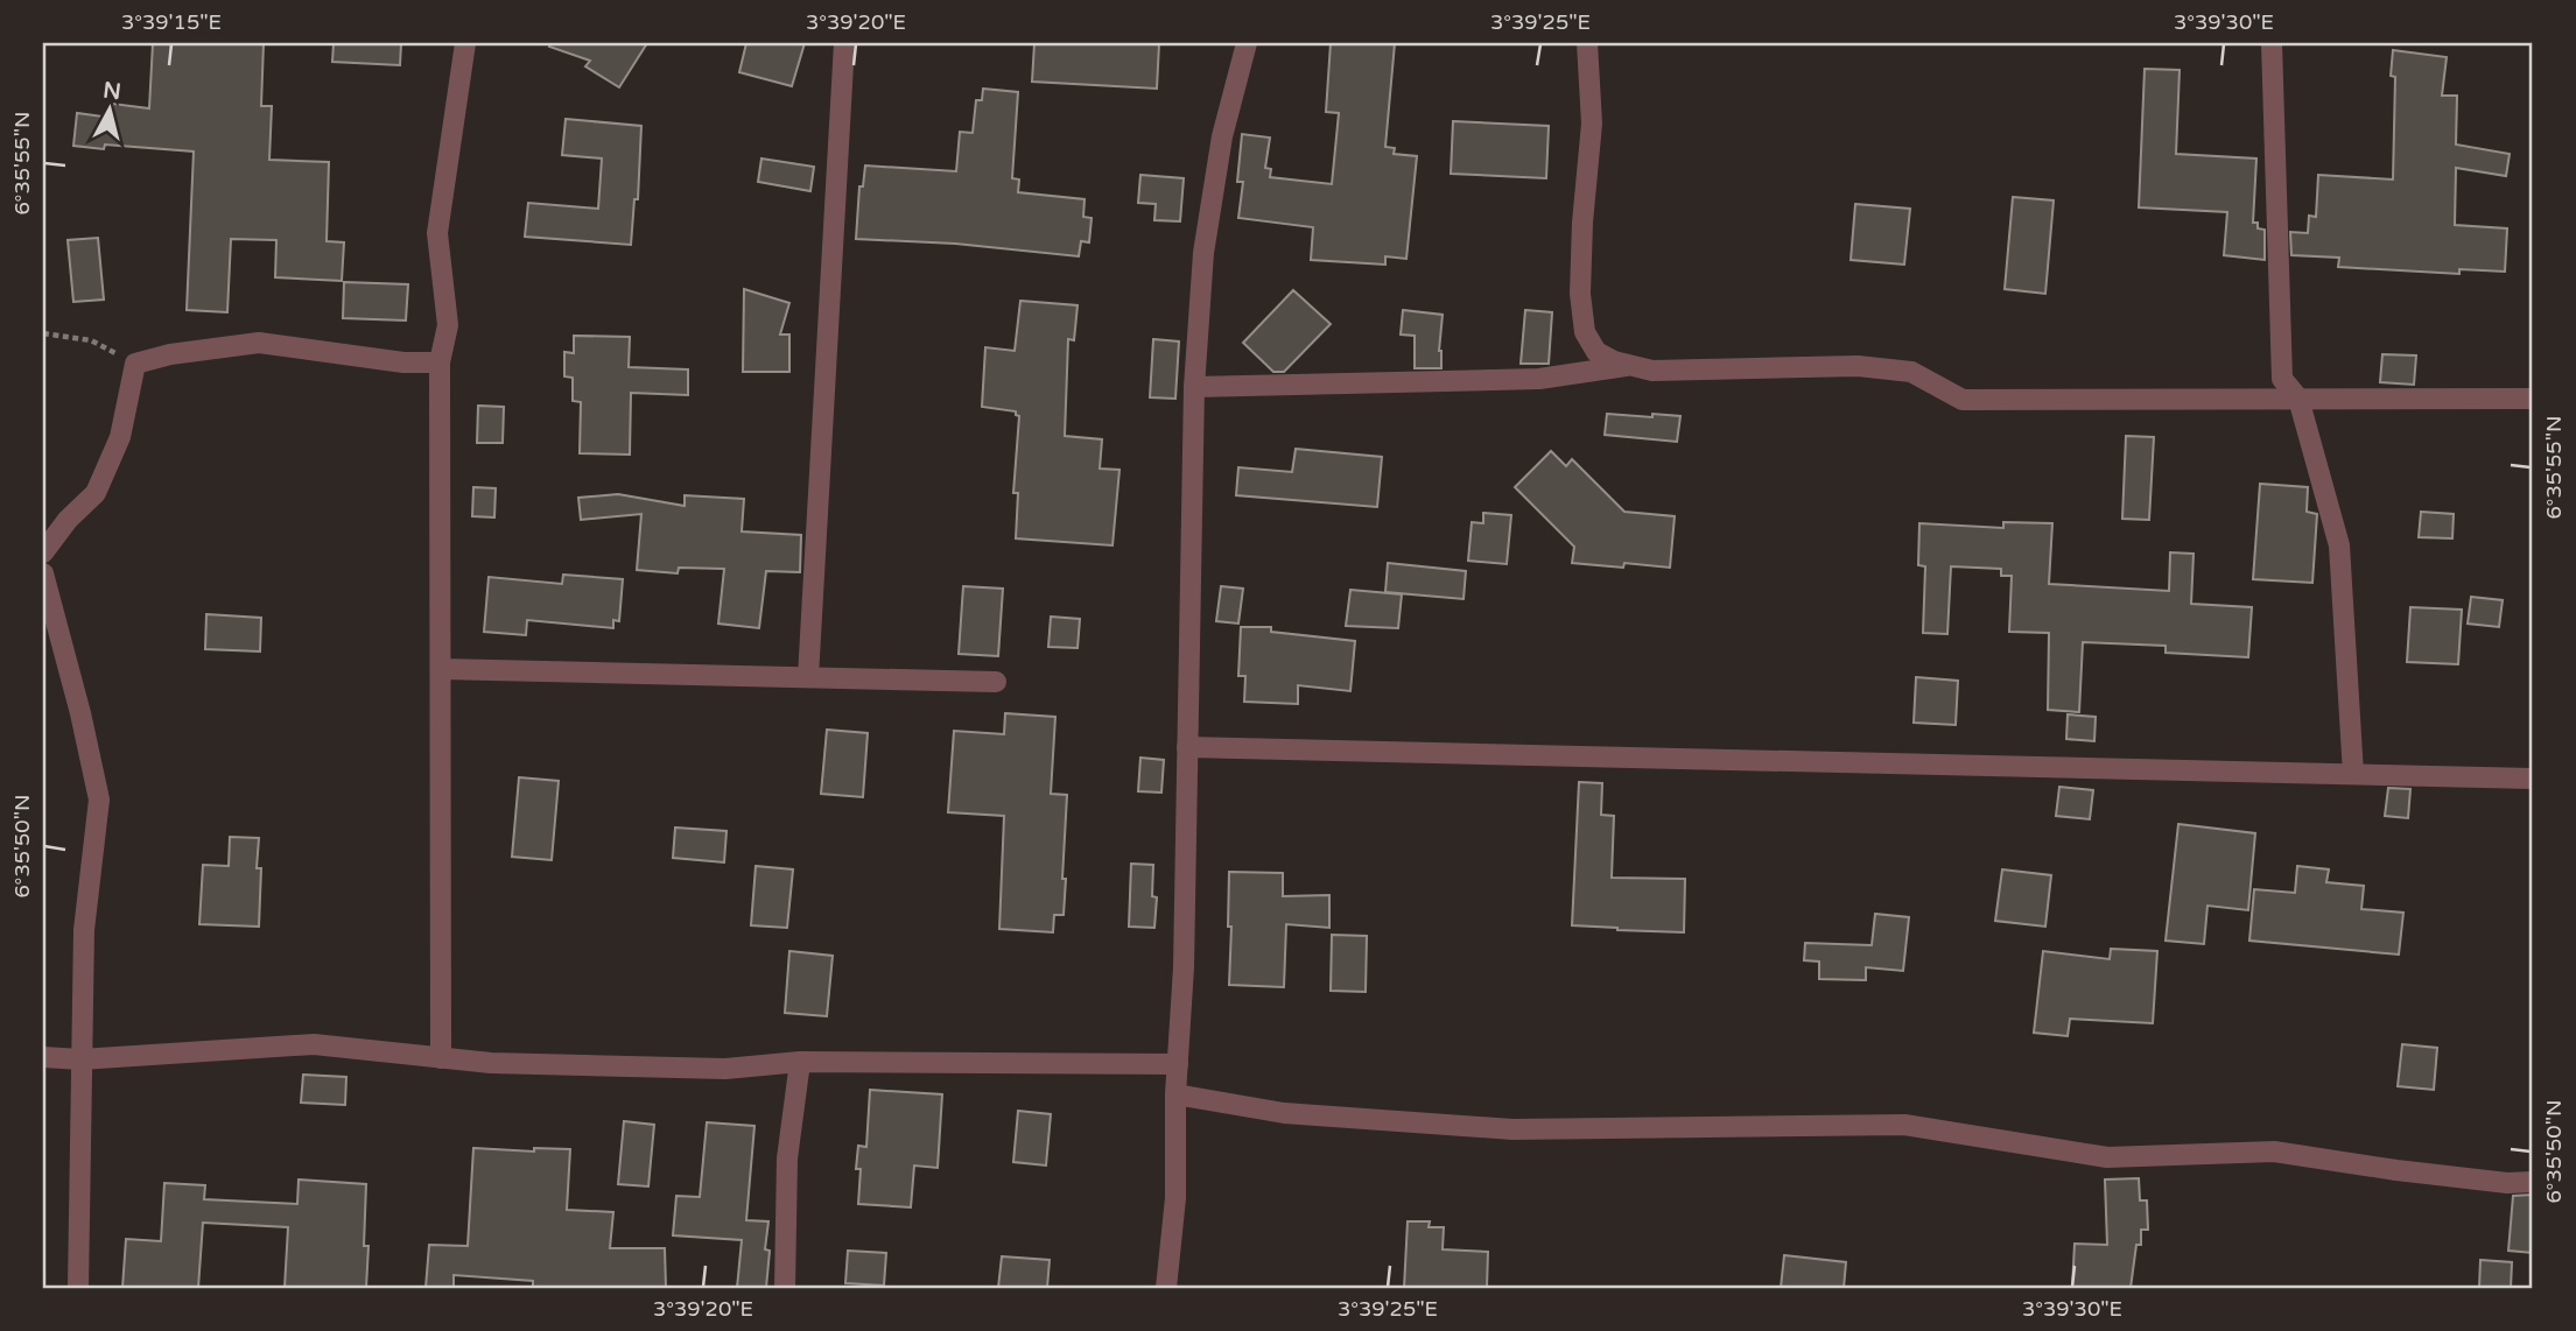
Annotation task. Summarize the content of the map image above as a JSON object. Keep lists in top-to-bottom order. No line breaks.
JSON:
{"north":"top","coordinates":["3°39'15\"E","3°39'20\"E","3°39'25\"E","3°39'30\"E","6°35'55\"N","6°35'50\"N"]}
